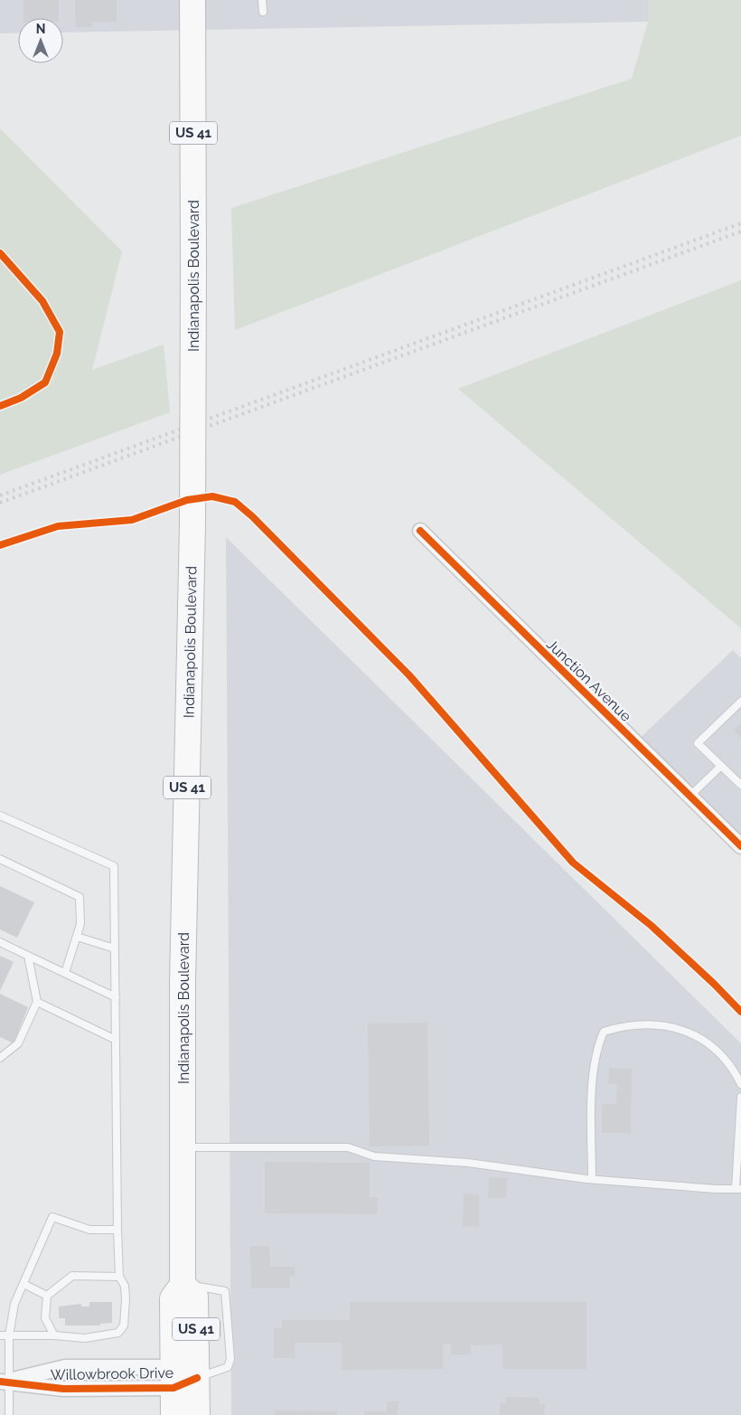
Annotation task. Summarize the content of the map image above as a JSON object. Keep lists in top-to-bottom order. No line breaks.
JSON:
{"streets":{"highway":["US 41","Indianapolis Boulevard"],"street":["Junction Avenue","Willowbrook Drive"]},"crossings":[["US 41","Indianapolis Boulevard"],["US 41","Willowbrook Drive"],["Indianapolis Boulevard","Willowbrook Drive"]],"north":"top"}
